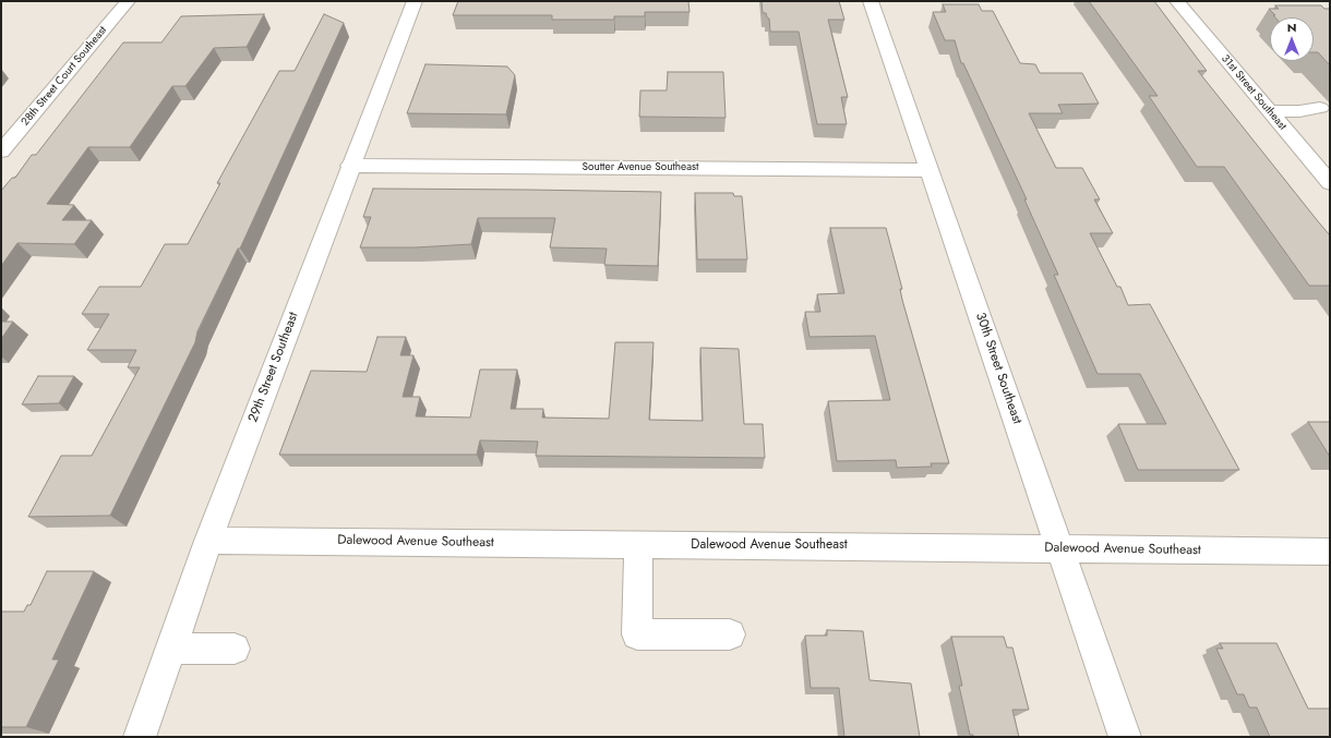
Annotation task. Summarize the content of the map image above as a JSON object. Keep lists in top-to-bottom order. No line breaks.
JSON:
{"streets":{"street":["28th Street Court Southeast","31st Street Southeast","Soutter Avenue Southeast","29th Street Southeast","30th Street Southeast","Dalewood Avenue Southeast"]},"crossings":[["Soutter Avenue Southeast","29th Street Southeast"],["Soutter Avenue Southeast","30th Street Southeast"],["29th Street Southeast","Dalewood Avenue Southeast"],["30th Street Southeast","Dalewood Avenue Southeast"]],"north":"top"}
